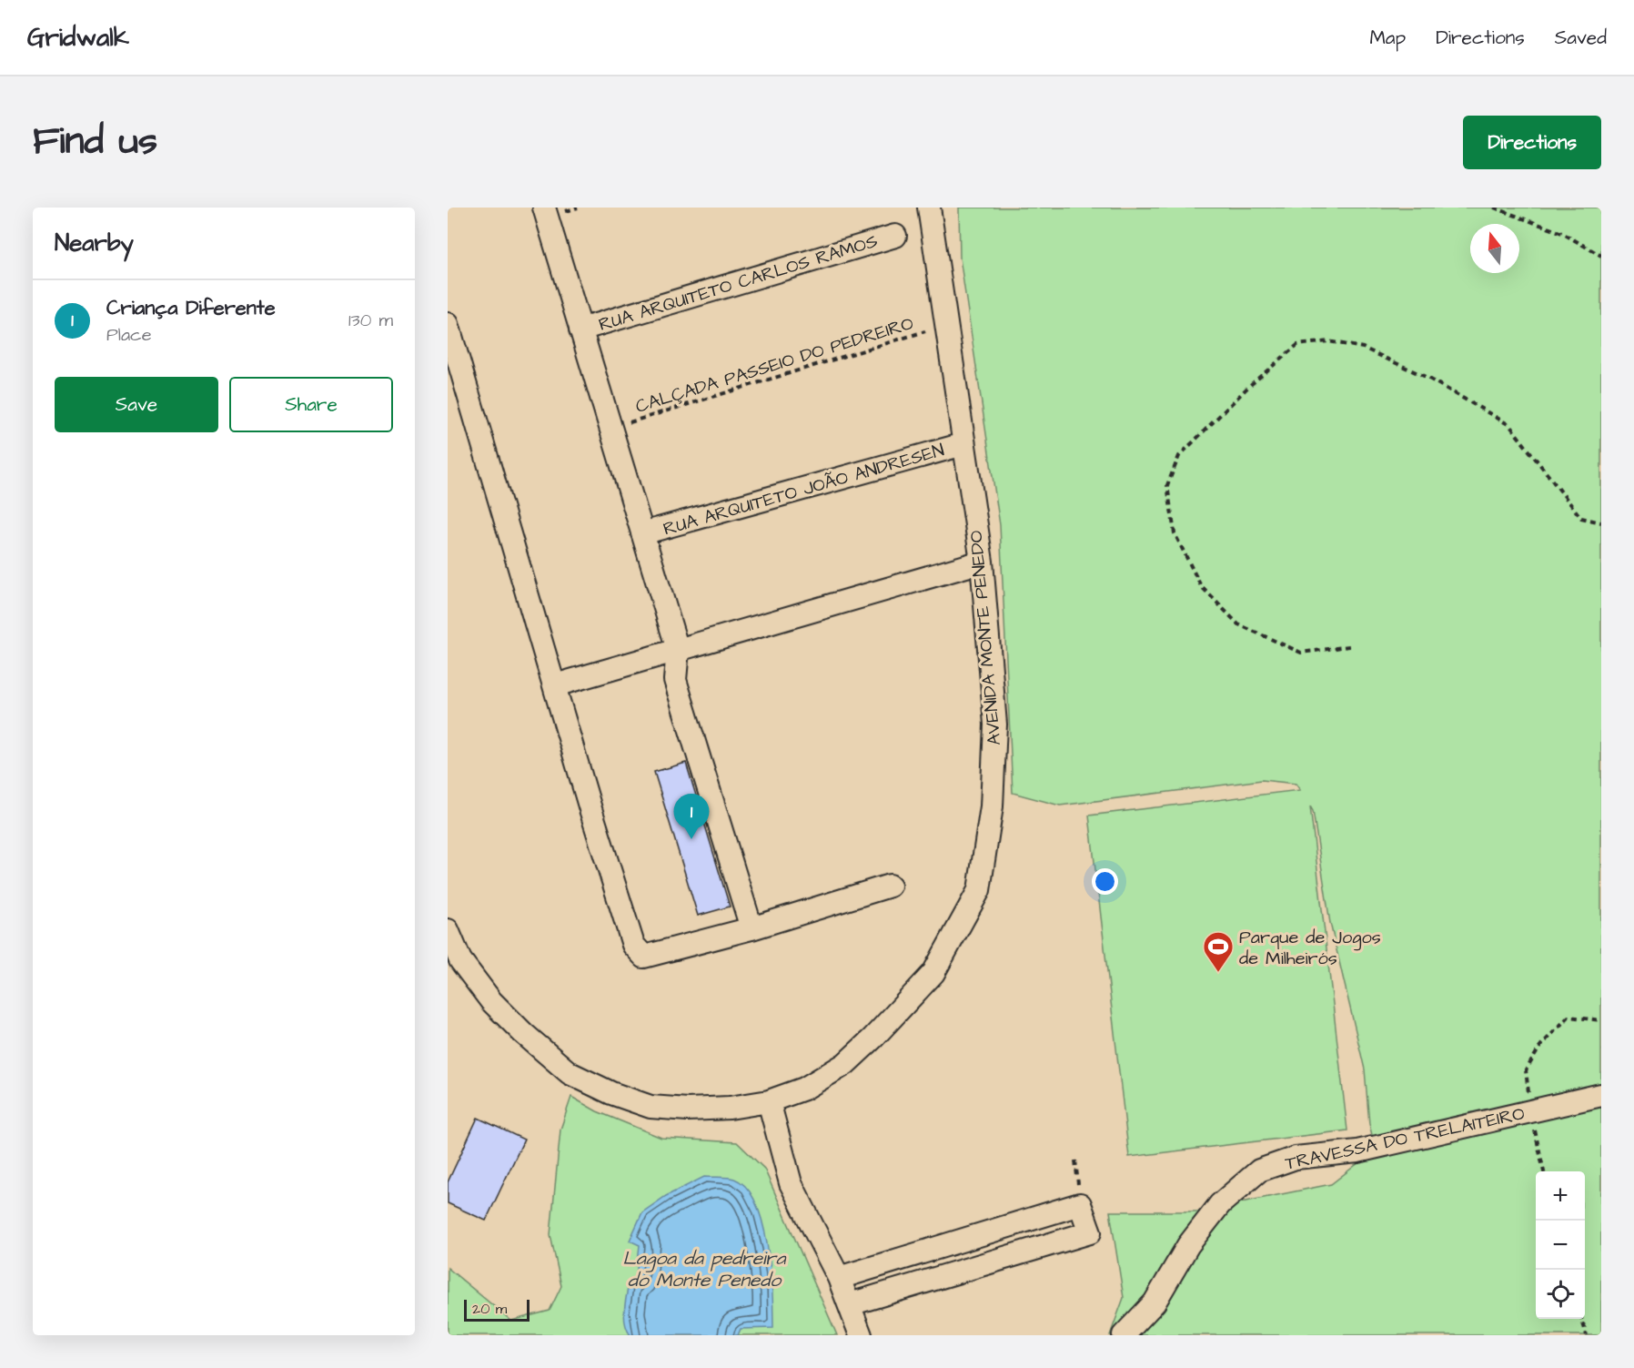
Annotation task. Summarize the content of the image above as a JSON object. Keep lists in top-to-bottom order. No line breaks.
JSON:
{"streets":{"street":["RUA ARQUITETO CARLOS RAMOS","RUA ARQUITETO JOÃO ANDRESEN","AVENIDA MONTE PENEDO","TRAVESSA DO TRELAITEIRO"],"path":["CALÇADA PASSEIO DO PEDREIRO"]},"crossings":[["CALÇADA PASSEIO DO PEDREIRO","AVENIDA MONTE PENEDO"],["RUA ARQUITETO JOÃO ANDRESEN","AVENIDA MONTE PENEDO"]],"water":["Lagoa da pedreira do Monte Penedo"],"places":{"sports":["Parque de Jogos de Milheirós"]},"scale_bar":"20 m","north":"top","page":{"header":"Gridwalk","nav":["Map","Directions","Saved"],"title":"Find us","buttons":["Directions",["Save","Share"]],"heading":"Nearby","list":[{"mark":"1","name":"Criança Diferente","note":"Place","value":"130 m"}],"pins":"1","map_buttons":["+","−"],"scale":"20 m"}}
